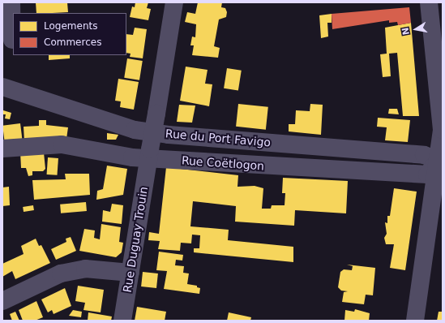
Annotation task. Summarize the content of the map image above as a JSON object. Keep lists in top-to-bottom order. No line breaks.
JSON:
{"streets":{"street":["Rue du Port Favigo","Rue Coëtlogon","Rue Duguay Trouin"]},"crossings":[["Rue du Port Favigo","Rue Coëtlogon"],["Rue Coëtlogon","Rue Duguay Trouin"]],"legend":["Logements","Commerces"],"north":"left"}
